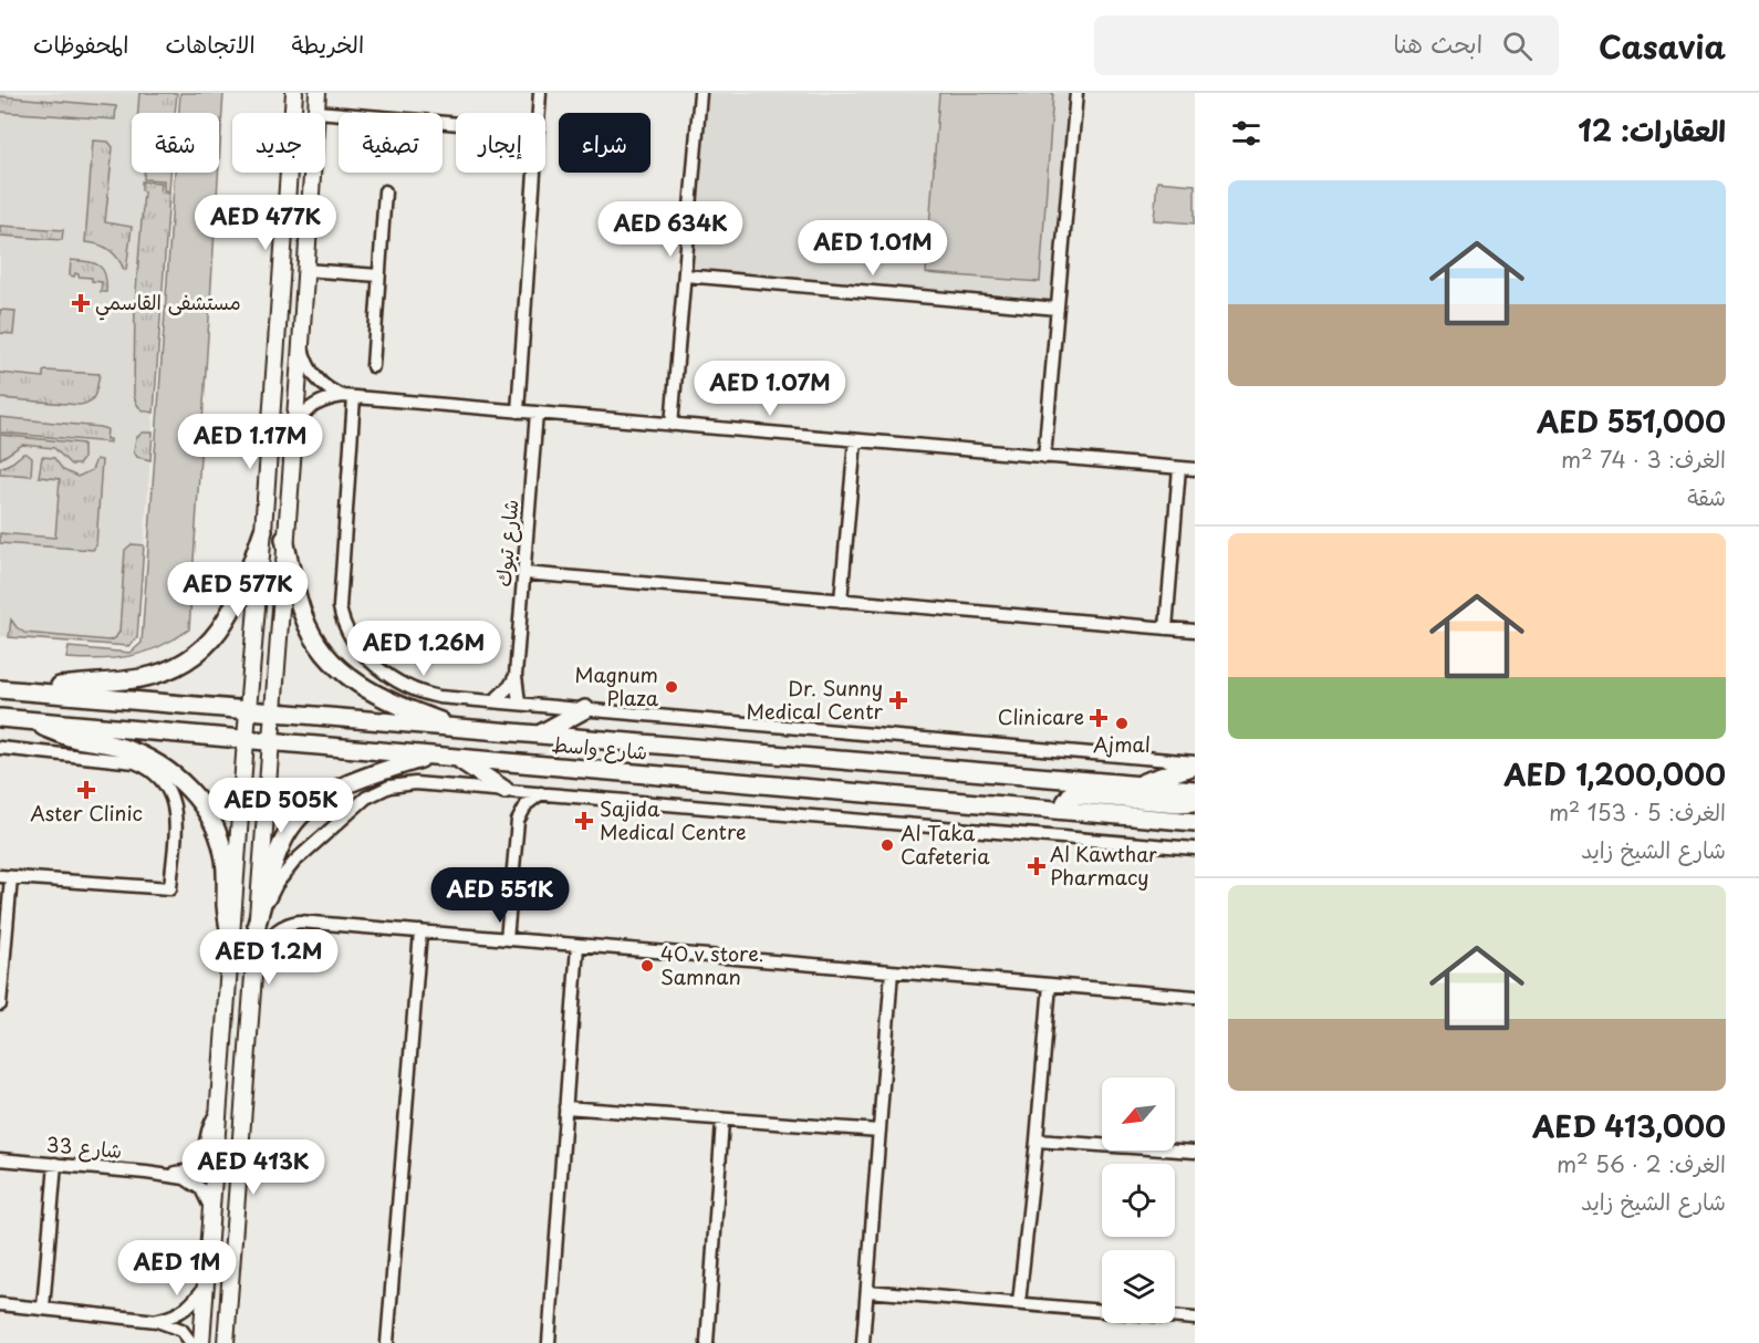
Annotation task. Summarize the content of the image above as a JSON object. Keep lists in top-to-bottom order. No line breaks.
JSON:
{"streets":{"main road":["شارع واسط"],"street":["شارع تبوك","شارع 33"]},"places":{"health":["مستشفى القاسمي","Dr. Sunny Medical Centr","Clinicare","Aster Clinic","Sajida Medical Centre","Al Kawthar Pharmacy"],"other":["Magnum Plaza","Ajmal","Al Taka Cafeteria","40 v store. Samnan"]},"north":"bottom left","page":{"header":"Casavia","search":"ابحث هنا","nav":["الخريطة","الاتجاهات","المحفوظات"],"heading":"العقارات: 12","chip":["شراء","إيجار","تصفية","جديد","شقة"],"list":[{"name":"AED 551,000","note":"الغرف: 3 · 74 m² · شقة"},{"name":"AED 1,200,000","note":"الغرف: 5 · 153 m² · شارع الشيخ زايد"},{"name":"AED 413,000","note":"الغرف: 2 · 56 m² · شارع الشيخ زايد"}],"price":["AED 477K","AED 634K","AED 1.01M","AED 1.07M","AED 1.17M","AED 577K","AED 1.26M","AED 505K","AED 551K","AED 1.2M","AED 413K","AED 1M"]}}
